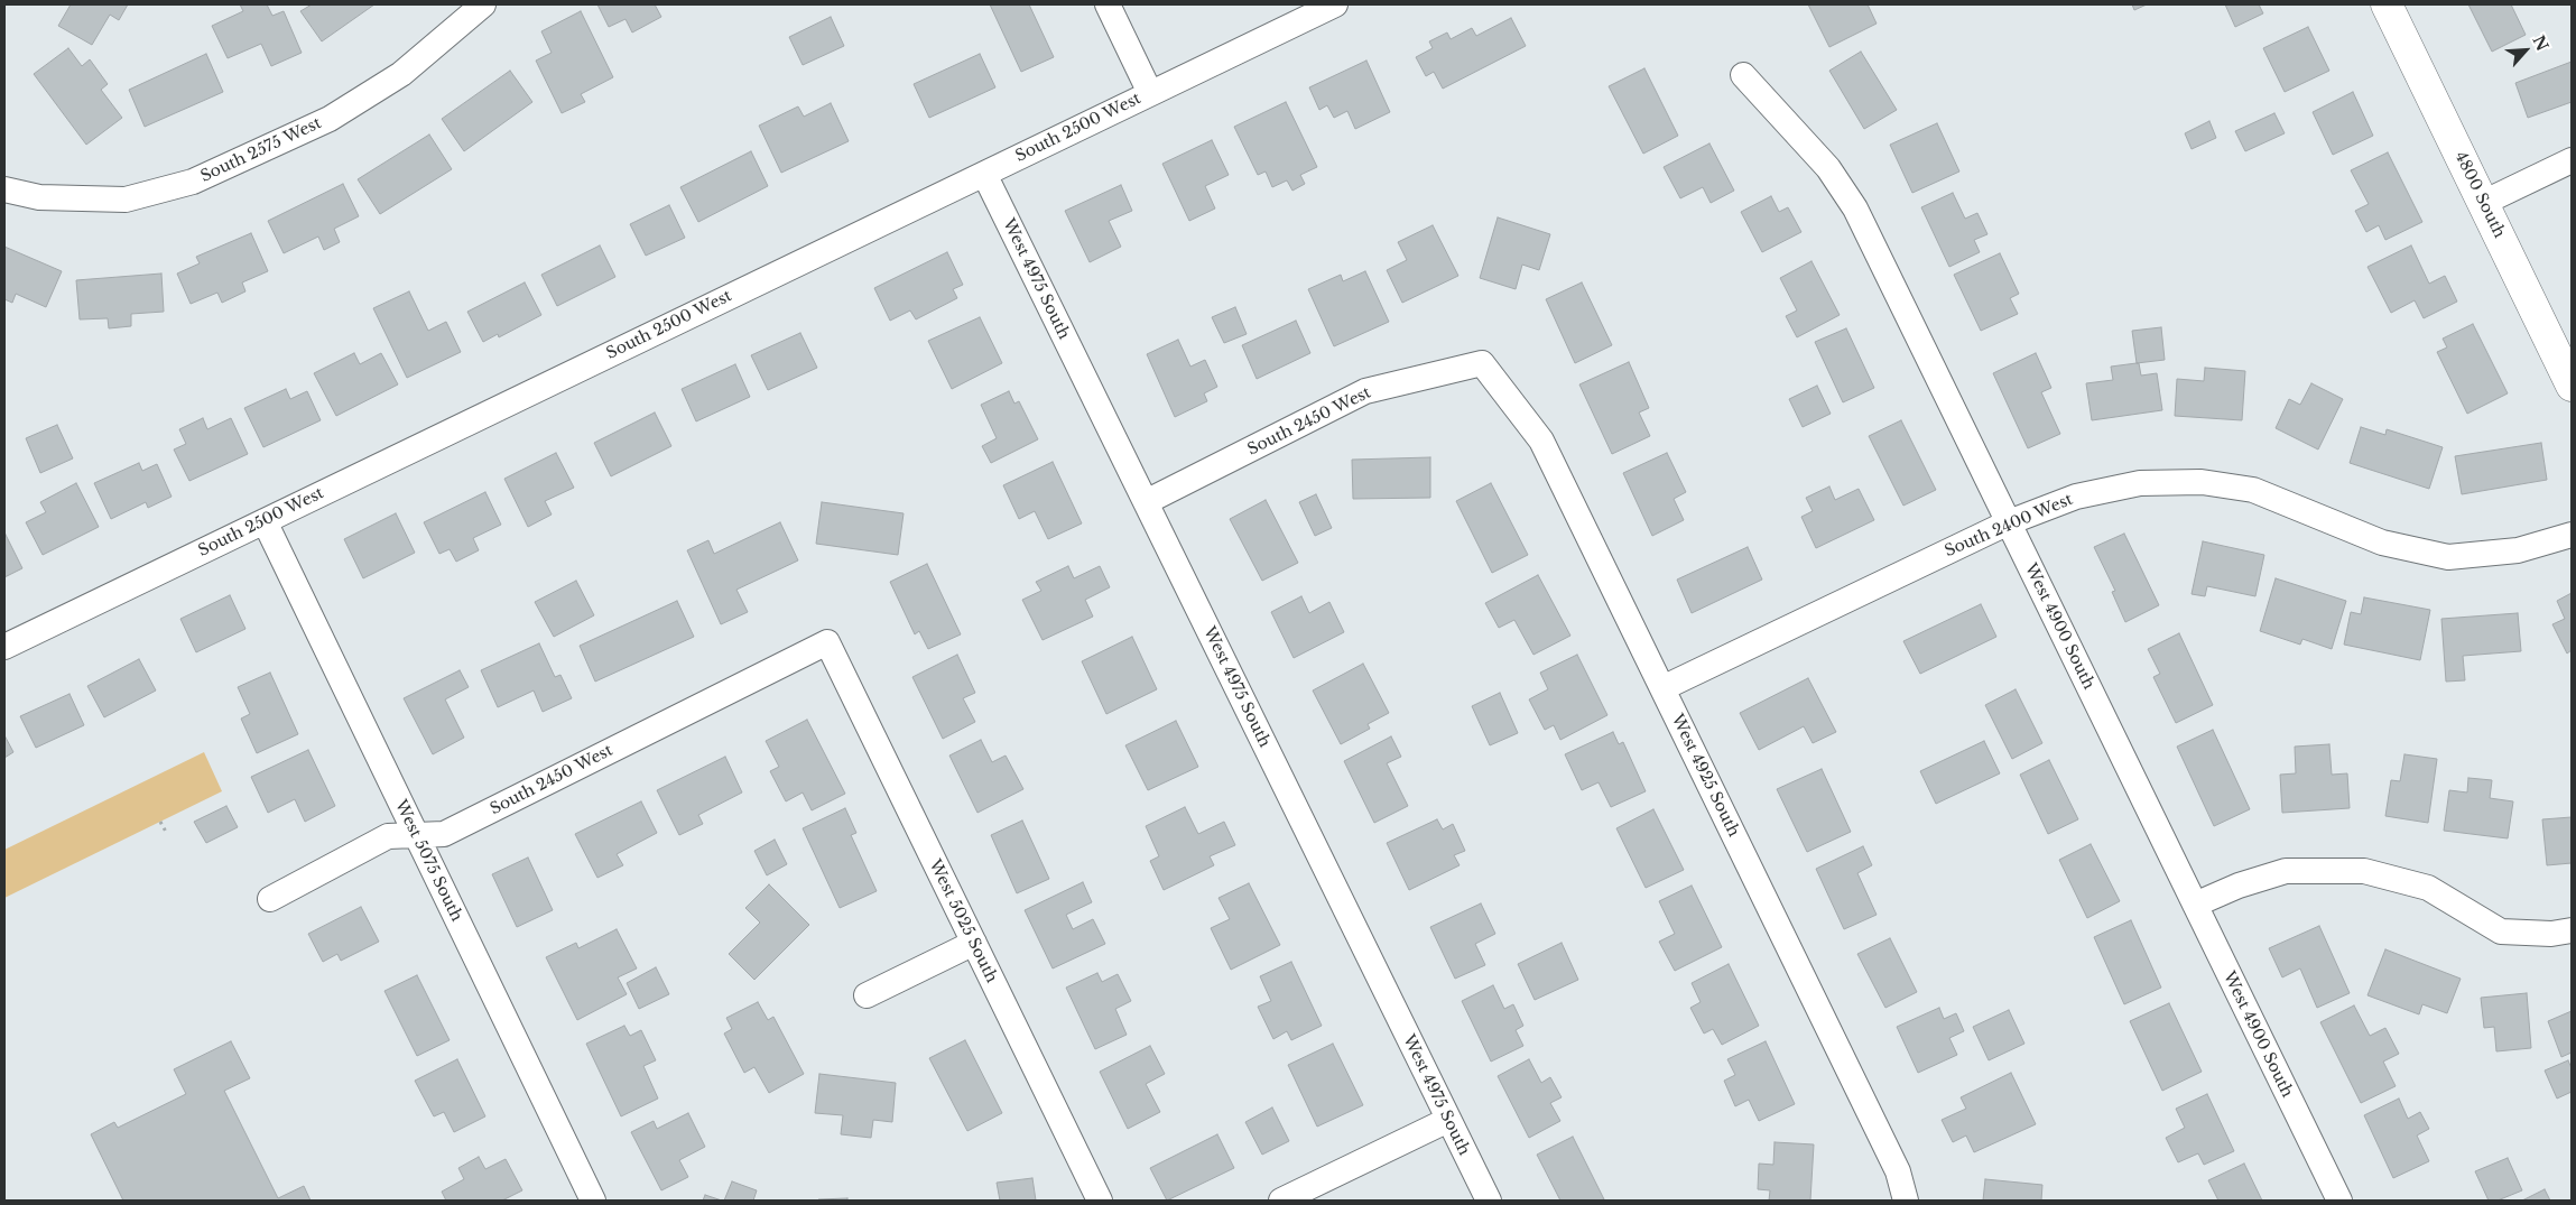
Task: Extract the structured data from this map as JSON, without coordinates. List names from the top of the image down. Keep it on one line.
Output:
{"streets":{"main road":["4800 South"],"street":["South 2500 West","South 2575 West","West 4975 South","South 2450 West","South 2400 West","West 4900 South","West 4925 South","West 5075 South","West 5025 South"]},"crossings":[["South 2500 West","West 4975 South"],["South 2500 West","West 5075 South"],["West 4975 South","South 2450 West"],["South 2450 West","West 4925 South"],["South 2450 West","West 5075 South"],["South 2450 West","West 5025 South"],["South 2400 West","West 4900 South"],["South 2400 West","West 4925 South"]],"north":"top right"}
